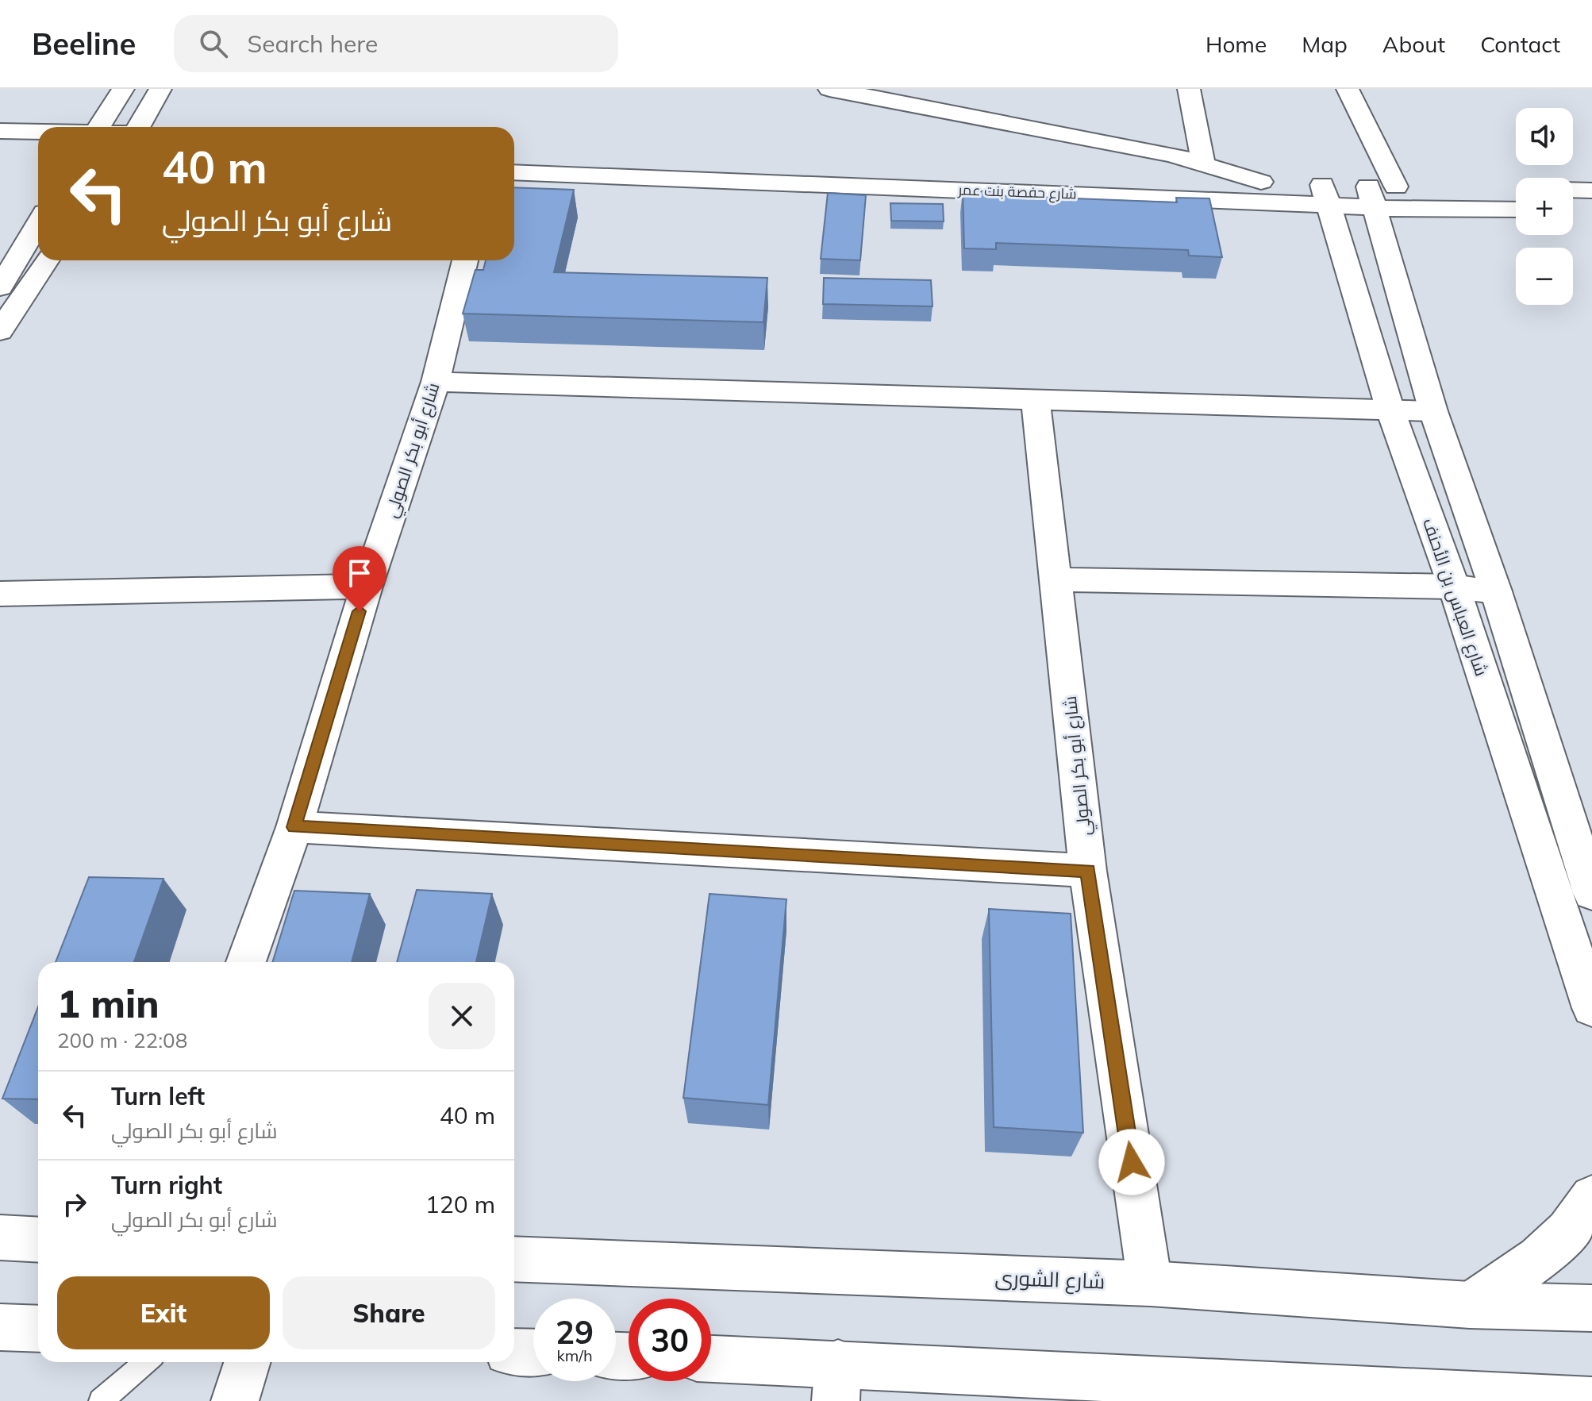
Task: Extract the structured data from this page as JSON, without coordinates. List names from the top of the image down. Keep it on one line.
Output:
{"streets":{"street":["شارع حفصة بنت عمر","شارع أبو بكر الصولي","شارع العباس بن الأحنف","شارع الشورى"]},"crossings":[["شارع حفصة بنت عمر","شارع العباس بن الأحنف"],["شارع أبو بكر الصولي","شارع الشورى"]],"page":{"header":"Beeline","search":"Search here","nav":["Home","Map","About","Contact"],"map_buttons":["+","−"],"turn":["40 m","شارع أبو بكر الصولي"],"heading":["1 min","200 m · 22:08"],"list":[{"name":"Turn left","note":"شارع أبو بكر الصولي","value":"40 m"},{"name":"Turn right","note":"شارع أبو بكر الصولي","value":"120 m"}],"buttons":["Exit","Share"],"speed":"29 km/h","limit":"30"}}
